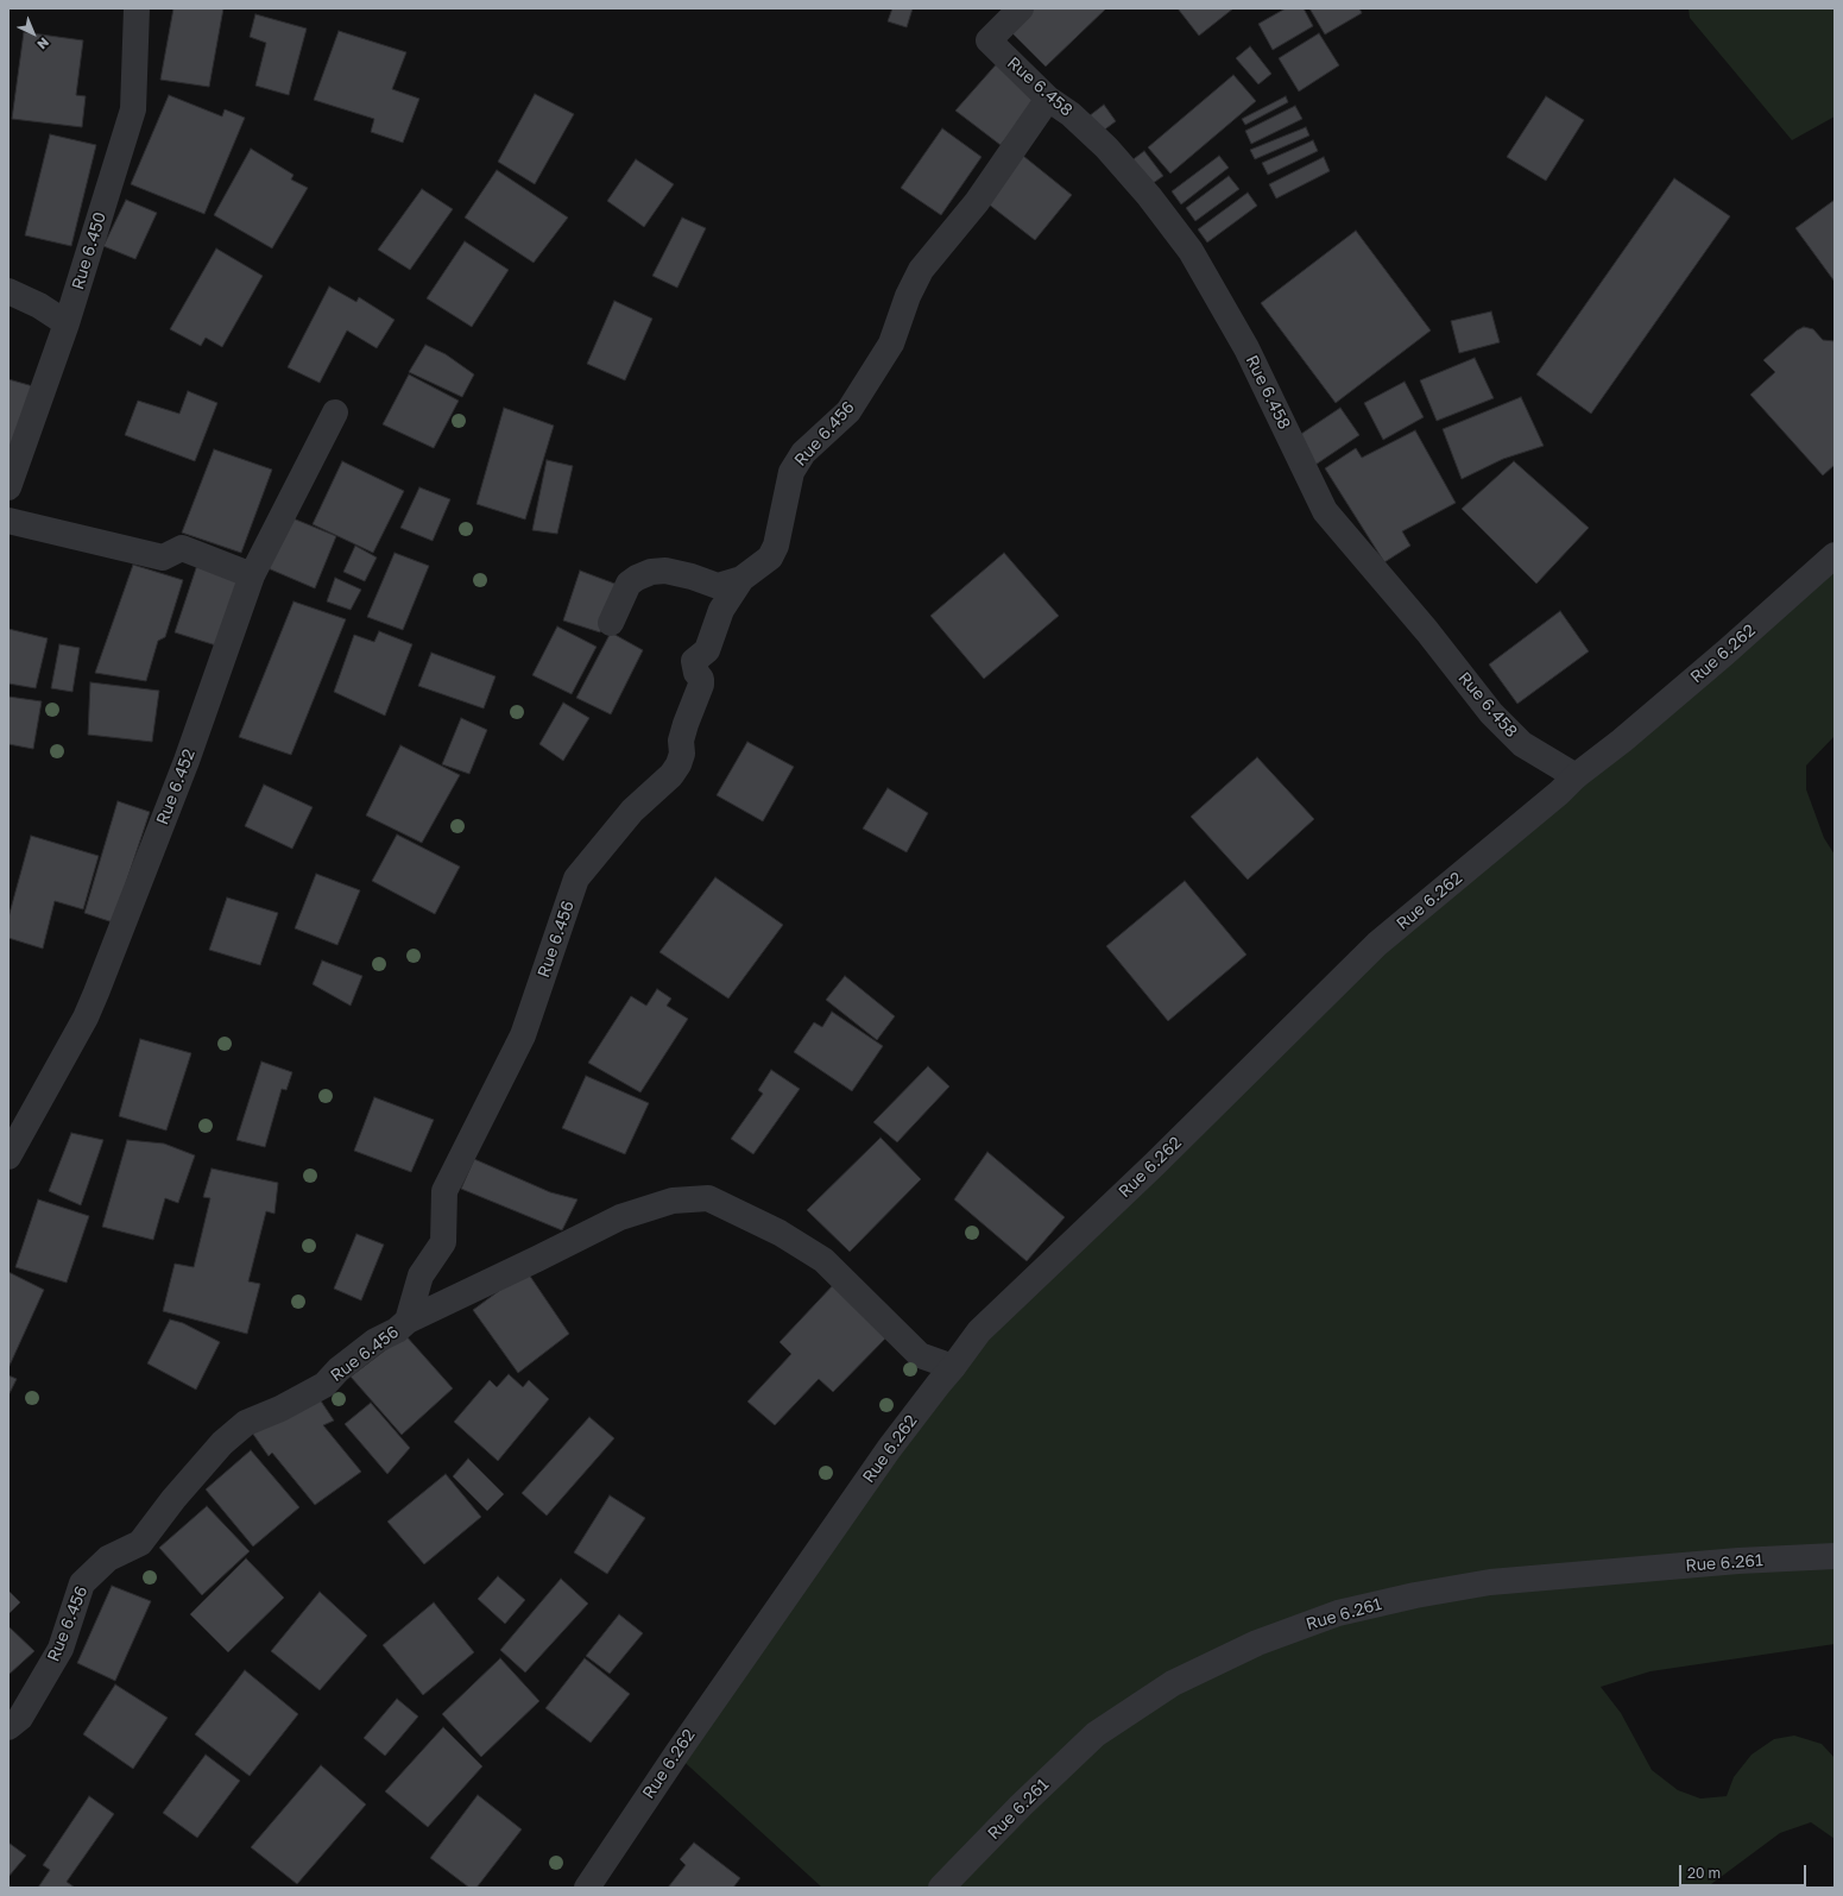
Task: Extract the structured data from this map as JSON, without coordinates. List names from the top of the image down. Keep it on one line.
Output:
{"streets":{"street":["Rue 6.458","Rue 6.450","Rue 6.456","Rue 6.262","Rue 6.452","Rue 6.261"]},"crossings":[["Rue 6.458","Rue 6.456"],["Rue 6.458","Rue 6.262"]],"scale_bar":"20 m","north":"bottom right"}
